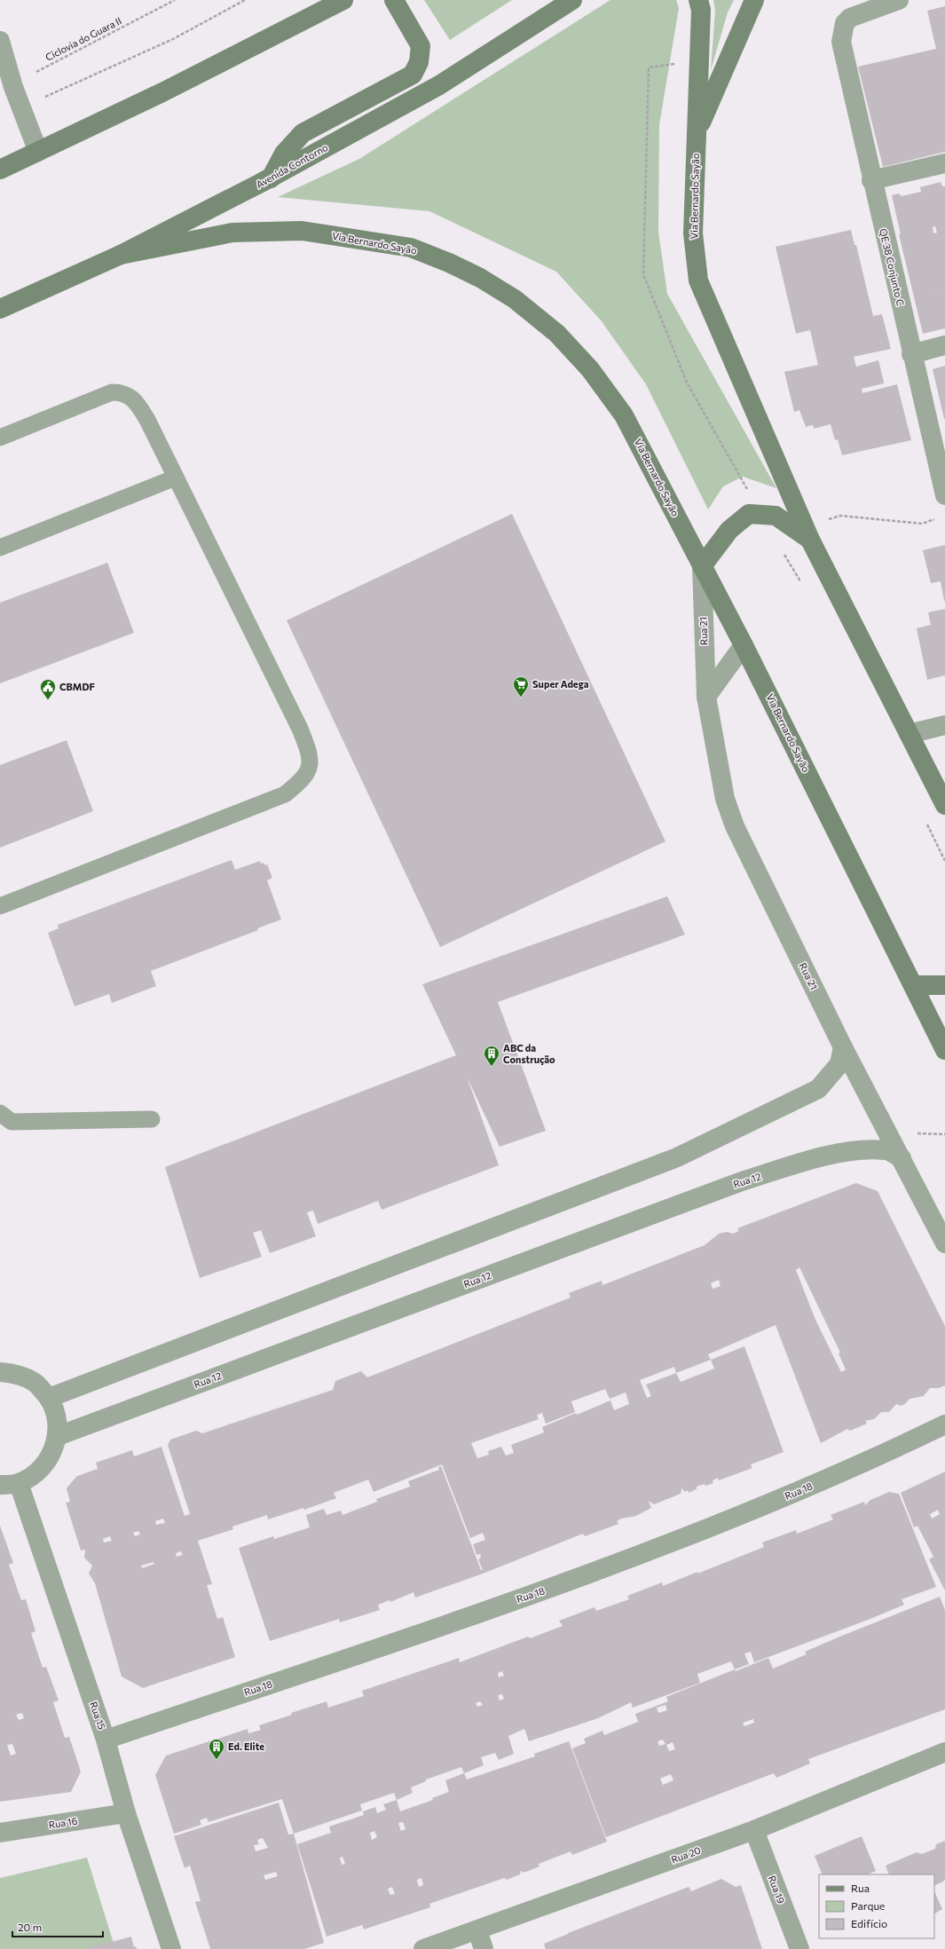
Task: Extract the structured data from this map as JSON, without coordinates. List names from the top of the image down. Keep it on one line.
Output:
{"streets":{"main road":["Avenida Contorno","Via Bernardo Sayão"],"street":["QE 38 Conjunto C","Rua 21","Rua 12","Rua 18","Rua 15","Rua 16","Rua 20","Rua 19"],"path":["Ciclovia do Guara II"]},"crossings":[["Avenida Contorno","Via Bernardo Sayão"],["Via Bernardo Sayão","Rua 21"],["Rua 21","Rua 12"],["Rua 18","Rua 15"],["Rua 15","Rua 16"],["Rua 20","Rua 19"]],"places":{"supermarket":["Super Adega"],"public building":["CBMDF"],"building":["ABC da Construção","Ed. Elite"]},"legend":["Rua","Parque","Edifício"],"scale_bar":"20 m"}
